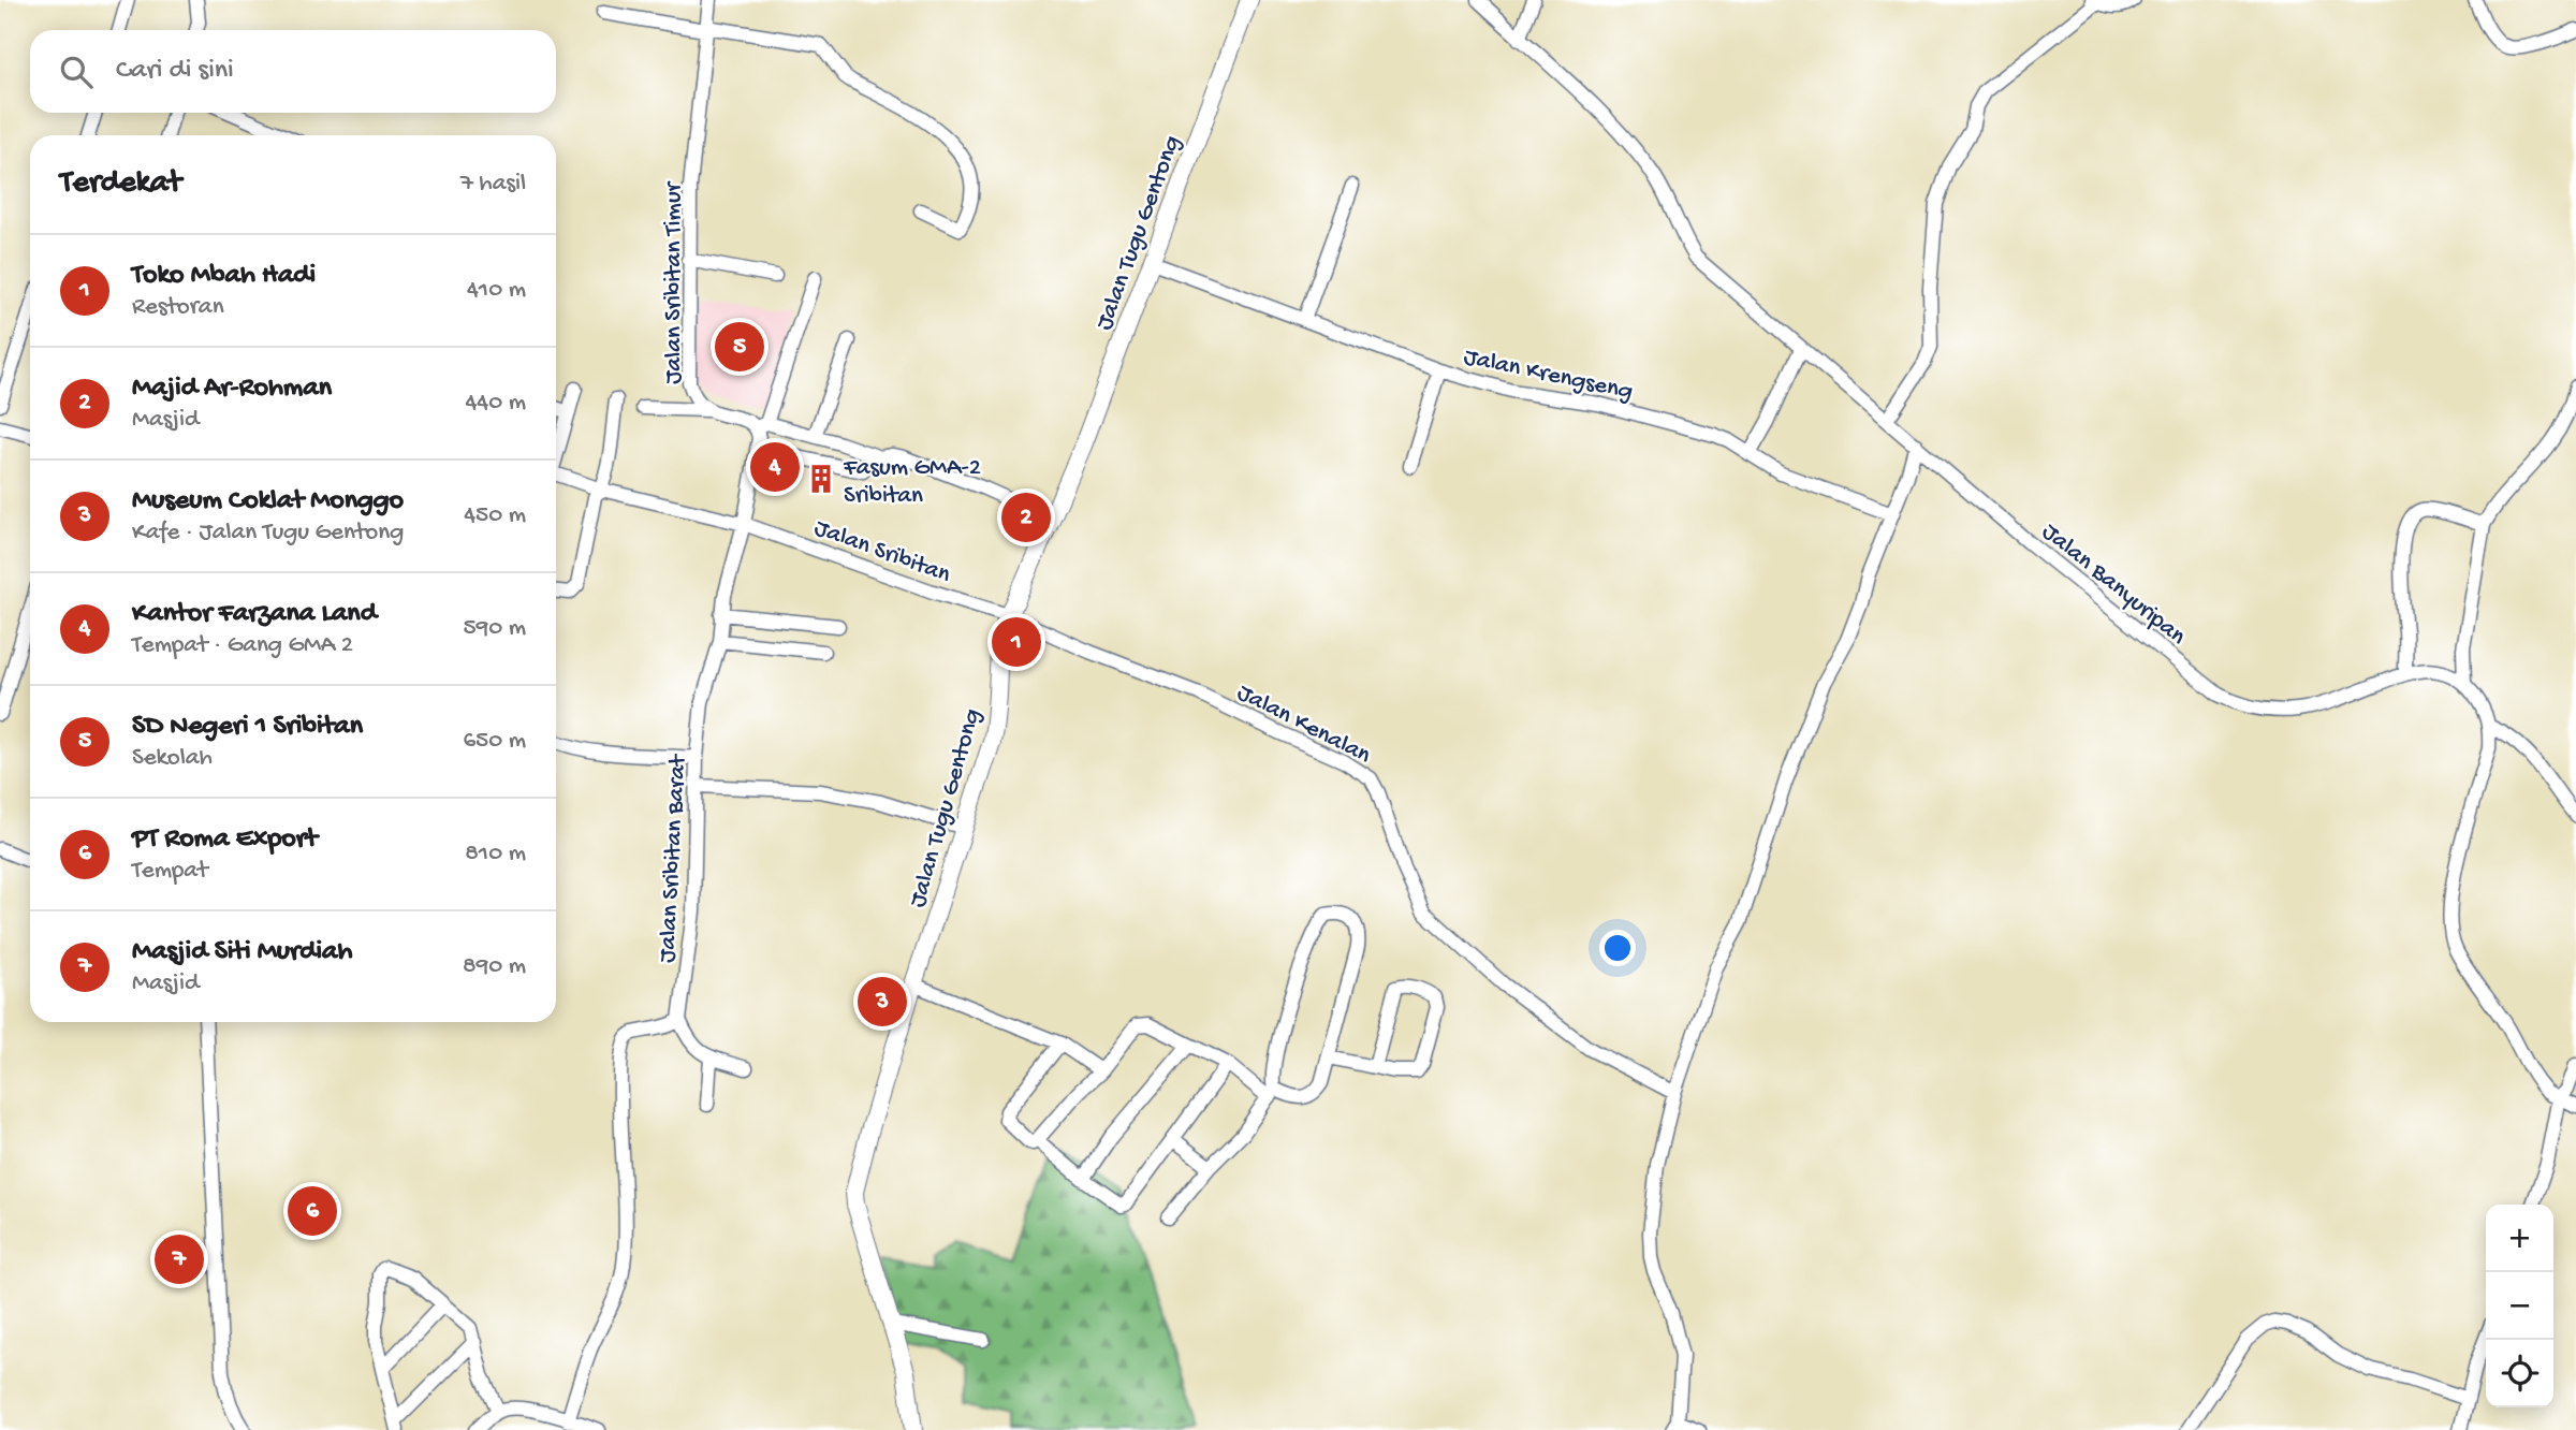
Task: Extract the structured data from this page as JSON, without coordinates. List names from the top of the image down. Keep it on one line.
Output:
{"streets":{"main road":["Jalan Tugu Gentong"],"street":["Jalan Sribitan Timur","Jalan Krengseng","Jalan Sribitan","Jalan Banyuripan","Jalan Kenalan","Jalan Sribitan Barat"]},"crossings":[["Jalan Tugu Gentong","Jalan Sribitan Timur"],["Jalan Tugu Gentong","Jalan Krengseng"],["Jalan Tugu Gentong","Jalan Sribitan"],["Jalan Tugu Gentong","Jalan Kenalan"],["Jalan Sribitan","Jalan Kenalan"],["Jalan Sribitan","Jalan Sribitan Barat"]],"places":{"building":["Fasum GMA-2 Sribitan"]},"page":{"search":"Cari di sini","heading":["Terdekat","7 hasil"],"list":[{"mark":"1","name":"Toko Mbah Hadi","note":"Restoran","value":"410 m"},{"mark":"2","name":"Majid Ar-Rohman","note":"Masjid","value":"440 m"},{"mark":"3","name":"Museum Coklat Monggo","note":"Kafe · Jalan Tugu Gentong","value":"450 m"},{"mark":"4","name":"Kantor Farzana Land","note":"Tempat · Gang GMA 2","value":"590 m"},{"mark":"5","name":"SD Negeri 1 Sribitan","note":"Sekolah","value":"650 m"},{"mark":"6","name":"PT Roma Export","note":"Tempat","value":"810 m"},{"mark":"7","name":"Masjid Siti Murdiah","note":"Masjid","value":"890 m"}],"pins":["5","4","2","1","3","6","7"],"map_buttons":["+","−"]}}
